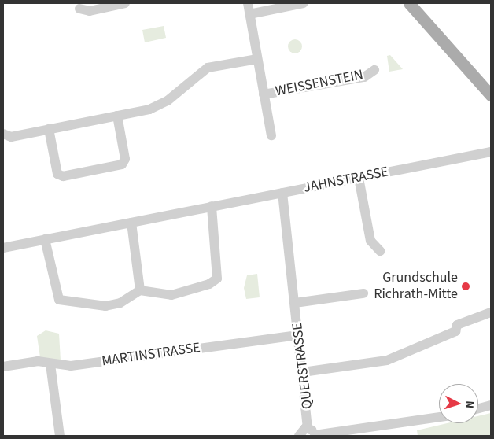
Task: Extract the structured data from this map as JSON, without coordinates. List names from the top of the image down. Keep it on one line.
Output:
{"streets":{"street":["WEISSENSTEIN","JAHNSTRASSE","MARTINSTRASSE","QUERSTRASSE"]},"crossings":[["JAHNSTRASSE","QUERSTRASSE"],["MARTINSTRASSE","QUERSTRASSE"]],"places":["Grundschule Richrath-Mitte"],"north":"right"}
